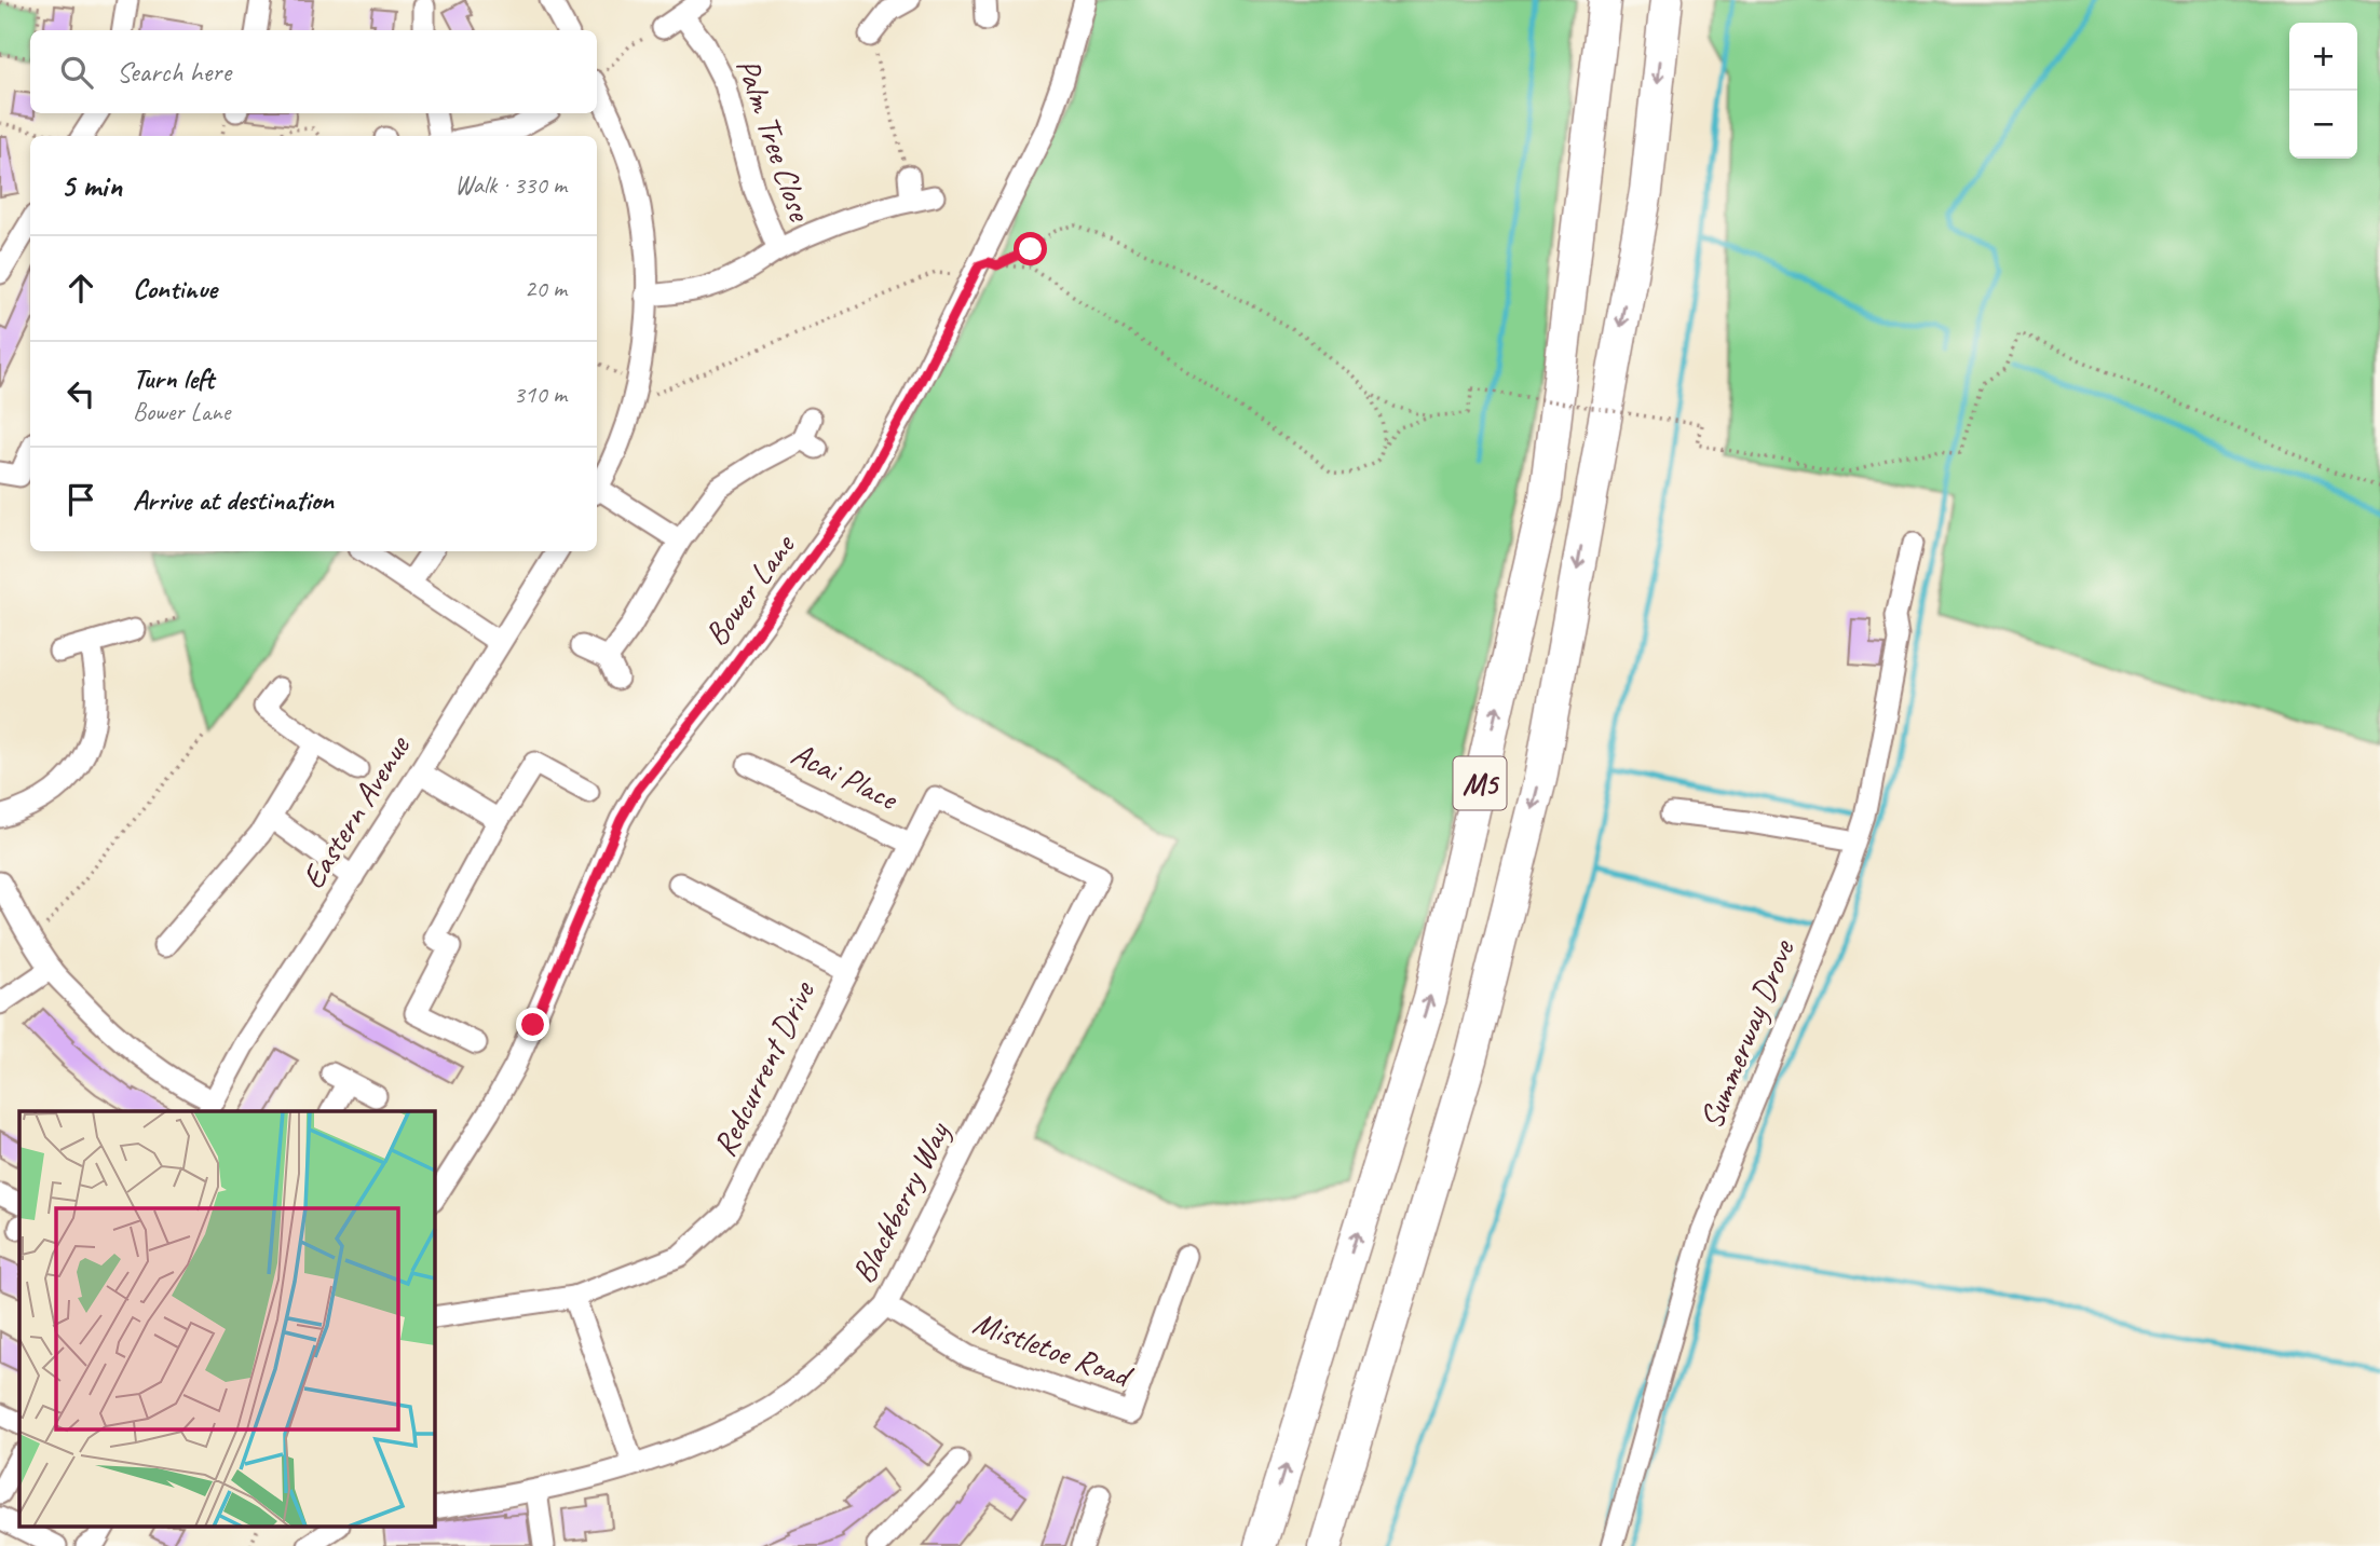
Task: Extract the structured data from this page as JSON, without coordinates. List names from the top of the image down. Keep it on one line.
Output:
{"streets":{"highway":["M5"],"street":["Palm Tree Close","Bower Lane","Acai Place","Eastern Avenue","Summerway Drove","Redcurrent Drive","Blackberry Way","Mistletoe Road"]},"crossings":[["Acai Place","Redcurrent Drive"],["Redcurrent Drive","Blackberry Way"],["Blackberry Way","Mistletoe Road"]],"page":{"map_buttons":["+","−"],"search":"Search here","heading":["5 min","Walk · 330 m"],"list":[["Continue","20 m"],["Turn left","Bower Lane","310 m"],"Arrive at destination"]}}
